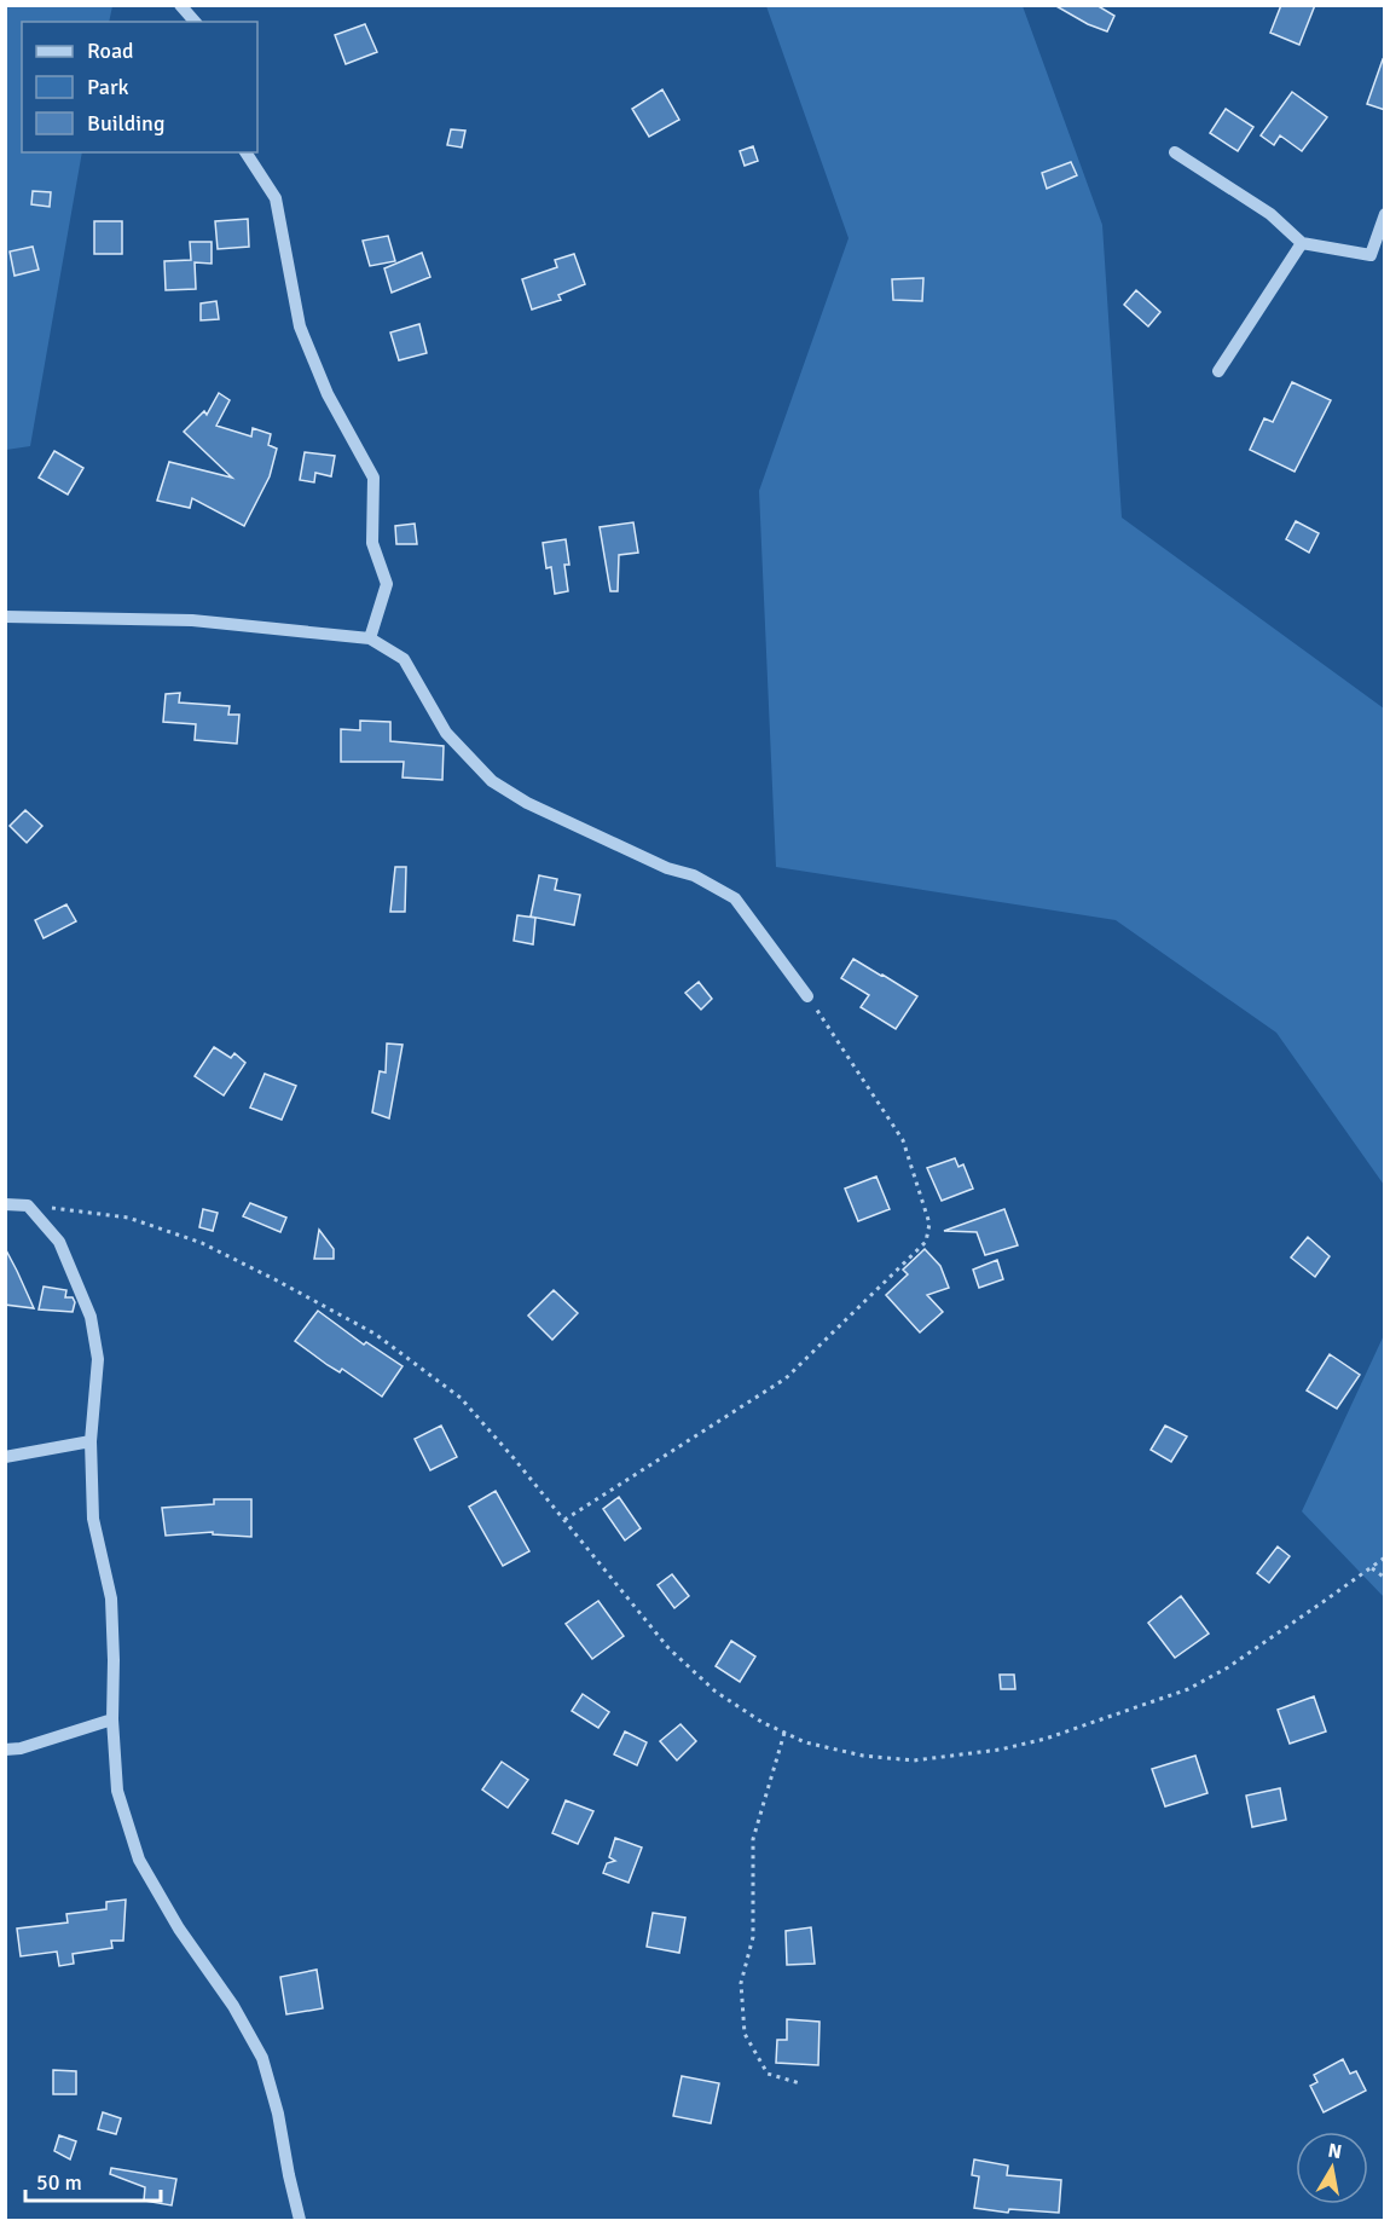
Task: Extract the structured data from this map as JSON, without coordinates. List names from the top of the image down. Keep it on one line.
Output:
{"legend":["Road","Park","Building"],"scale_bar":"50 m","north":"top"}
